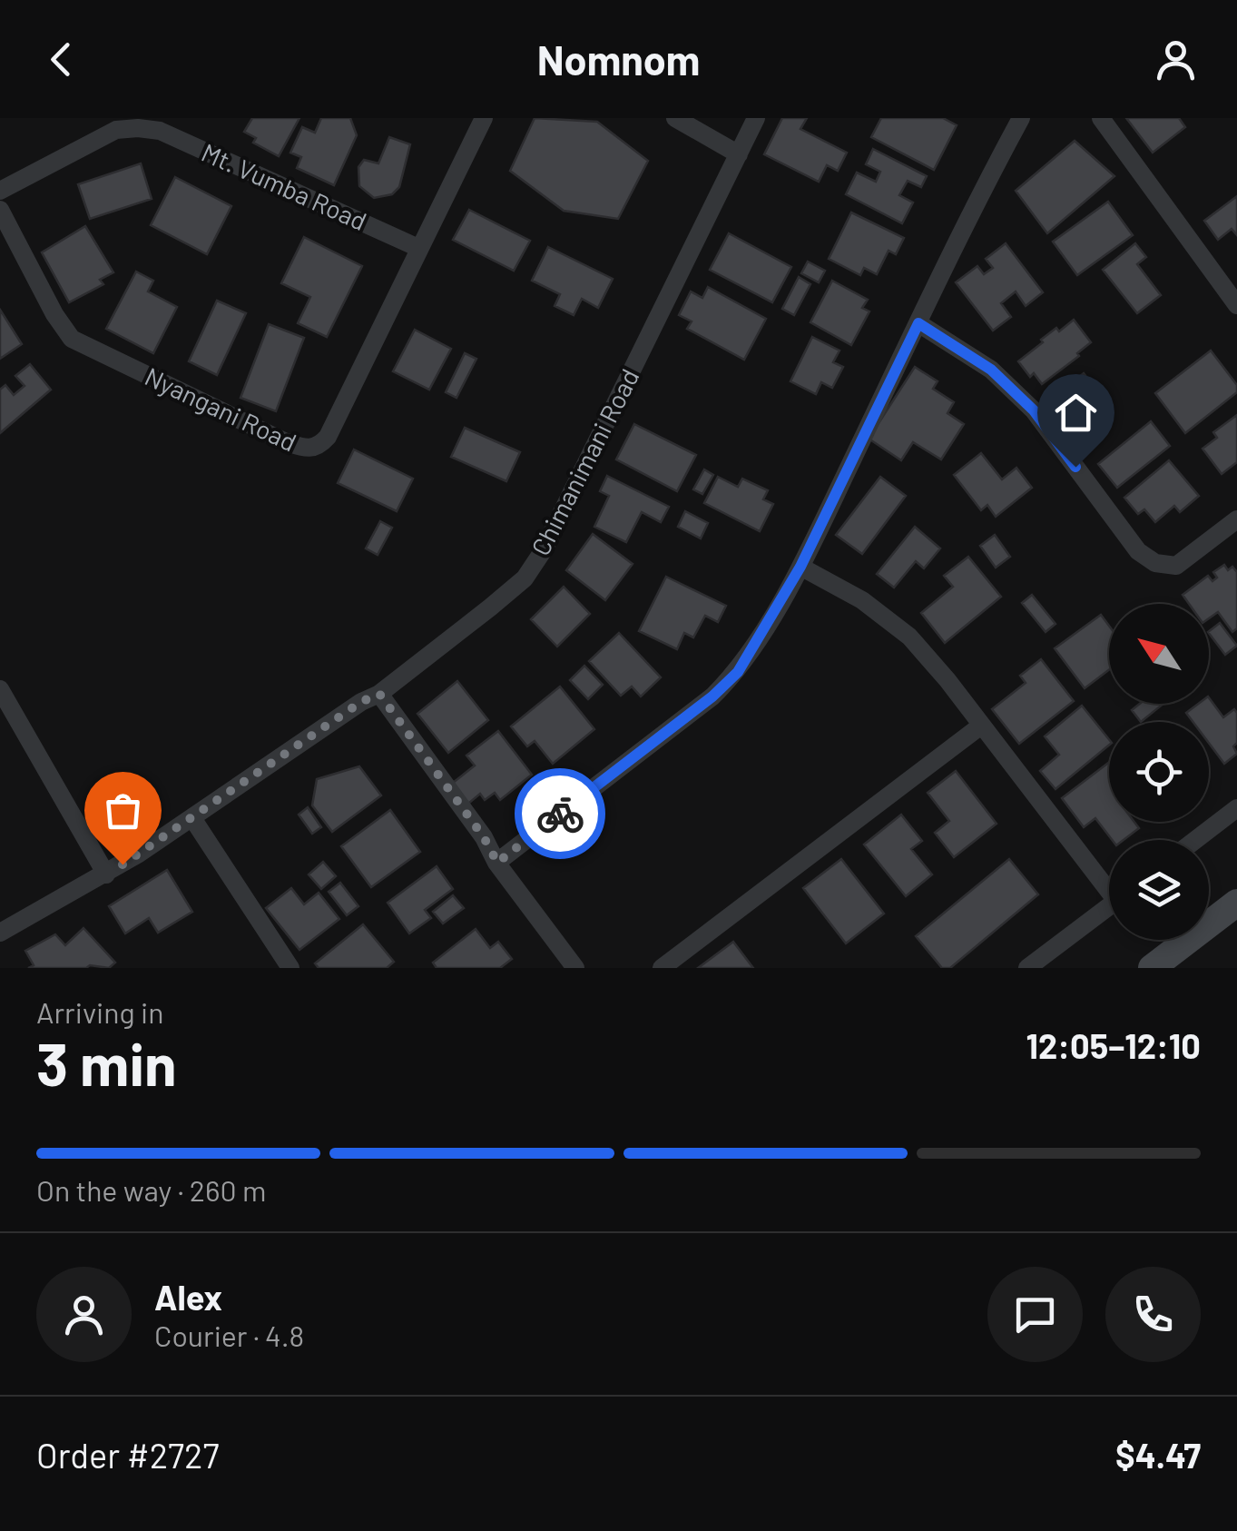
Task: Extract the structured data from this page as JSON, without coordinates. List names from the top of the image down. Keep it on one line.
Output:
{"streets":{"street":["Mt. Vumba Road","Nyangani Road","Chimanimani Road"]},"crossings":[["Mt. Vumba Road","Nyangani Road"]],"north":"top left","page":{"header":"Nomnom","heading":["3 min","Arriving in","12:05–12:10"],"panel":["Alex","Courier · 4.8","Order #2727","$4.47"],"bar":"On the way · 260 m"}}
